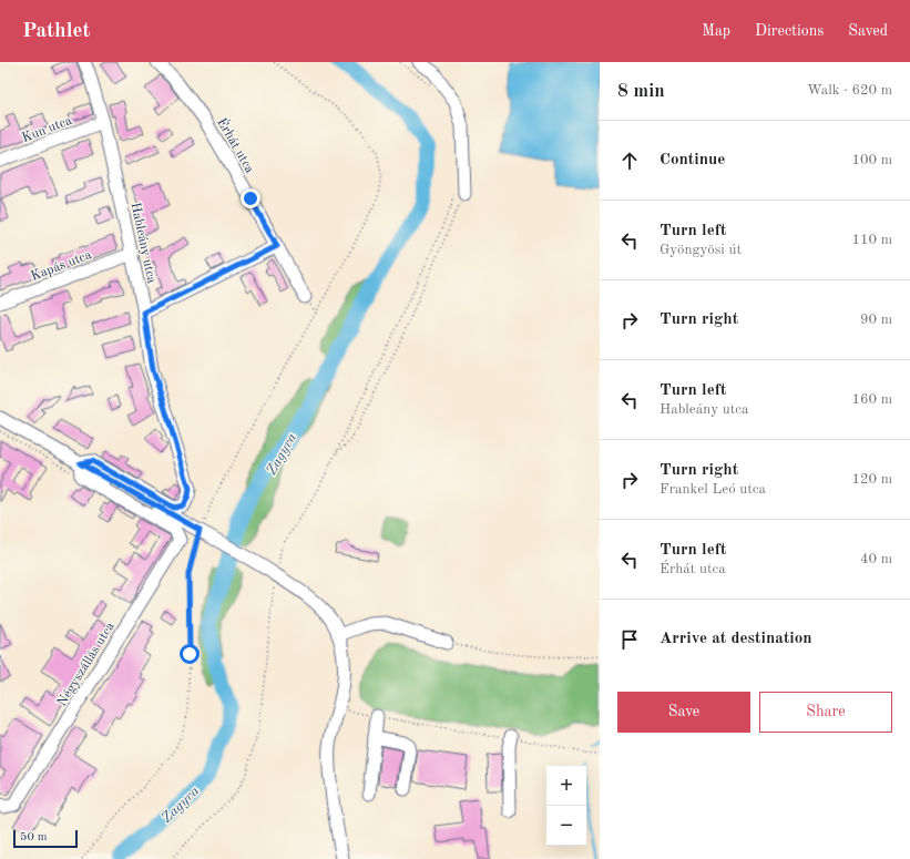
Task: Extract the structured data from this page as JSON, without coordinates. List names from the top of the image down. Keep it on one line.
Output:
{"streets":{"street":["Kun utca","Érhát utca","Hableány utca","Kapás utca","Négyszállás utca"]},"crossings":[["Kun utca","Hableány utca"],["Hableány utca","Kapás utca"]],"water":["Zagyva"],"scale_bar":"50 m","page":{"header":"Pathlet","nav":["Map","Directions","Saved"],"heading":["8 min","Walk · 620 m"],"list":[["Continue","100 m"],["Turn left","Gyöngyösi út","110 m"],["Turn right","90 m"],["Turn left","Hableány utca","160 m"],["Turn right","Frankel Leó utca","120 m"],["Turn left","Érhát utca","40 m"],"Arrive at destination"],"buttons":["Save","Share"],"map_buttons":["+","−"],"scale":"50 m"}}
